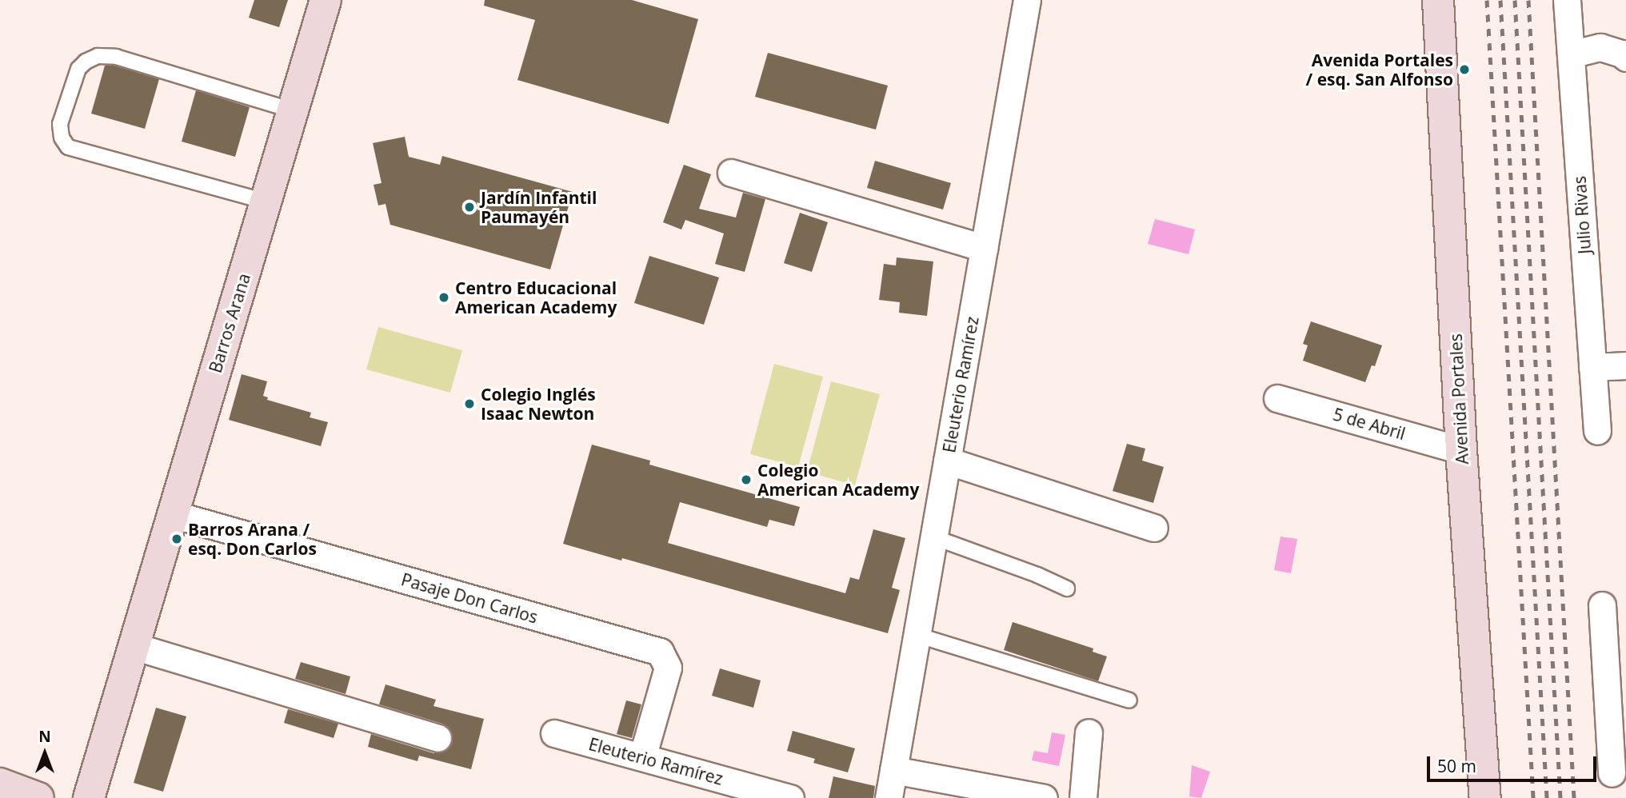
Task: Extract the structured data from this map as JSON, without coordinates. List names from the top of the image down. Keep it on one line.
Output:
{"streets":{"main road":["Barros Arana","Avenida Portales"],"street":["Julio Rivas","Eleuterio Ramírez","5 de Abril","Pasaje Don Carlos"]},"crossings":[["Barros Arana","Pasaje Don Carlos"],["Eleuterio Ramírez","Pasaje Don Carlos"],["Avenida Portales","5 de Abril"]],"places":["Avenida Portales / esq. San Alfonso","Jardín Infantil Paumayén","Centro Educacional American Academy","Colegio Inglés Isaac Newton","Colegio American Academy","Barros Arana / esq. Don Carlos"],"scale_bar":"50 m","north":"top"}
